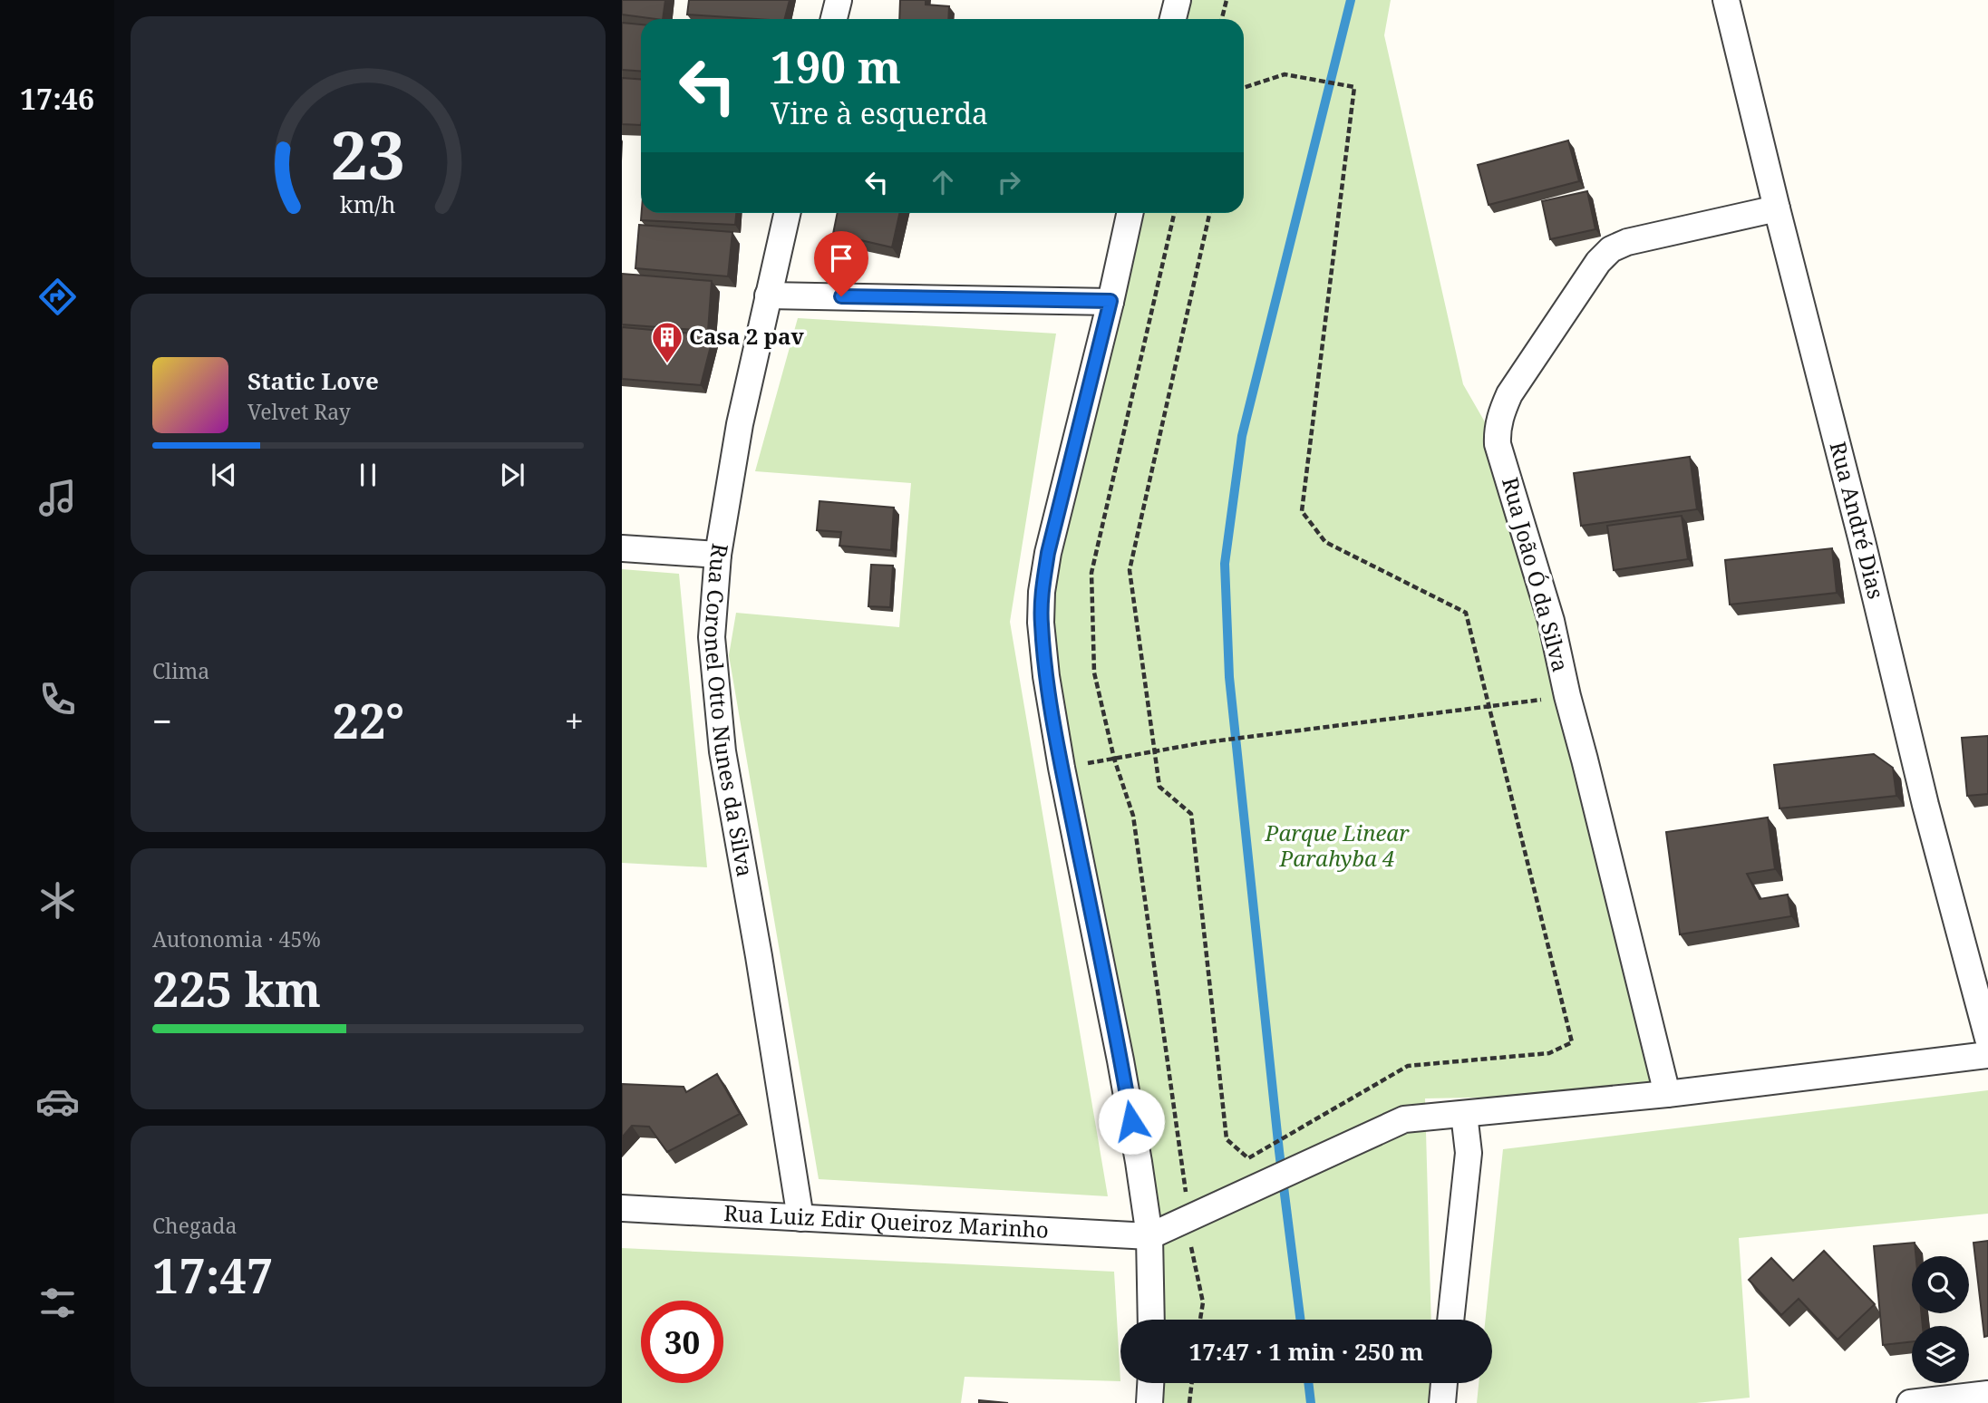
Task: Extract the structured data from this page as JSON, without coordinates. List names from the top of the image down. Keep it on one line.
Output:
{"streets":{"street":["Rua André Dias","Rua João Ó da Silva","Rua Coronel Otto Nunes da Silva","Rua Luiz Edir Queiroz Marinho"]},"crossings":[["Rua André Dias","Rua João Ó da Silva"],["Rua Coronel Otto Nunes da Silva","Rua Luiz Edir Queiroz Marinho"]],"parks":["Parque Linear Parahyba 4"],"places":{"building":["Casa 2 pav"]},"page":{"tabs":"17:46","turn":["190 m","Vire à esquerda"],"song":["Static Love","Velvet Ray"],"tile":["Clima",["Autonomia · 45%","225 km"],["Chegada","17:47"]],"heat":["−","22°","+"],"limit":"30","trip":"17:47 · 1 min · 250 m","gauge":["23","km/h"]}}
